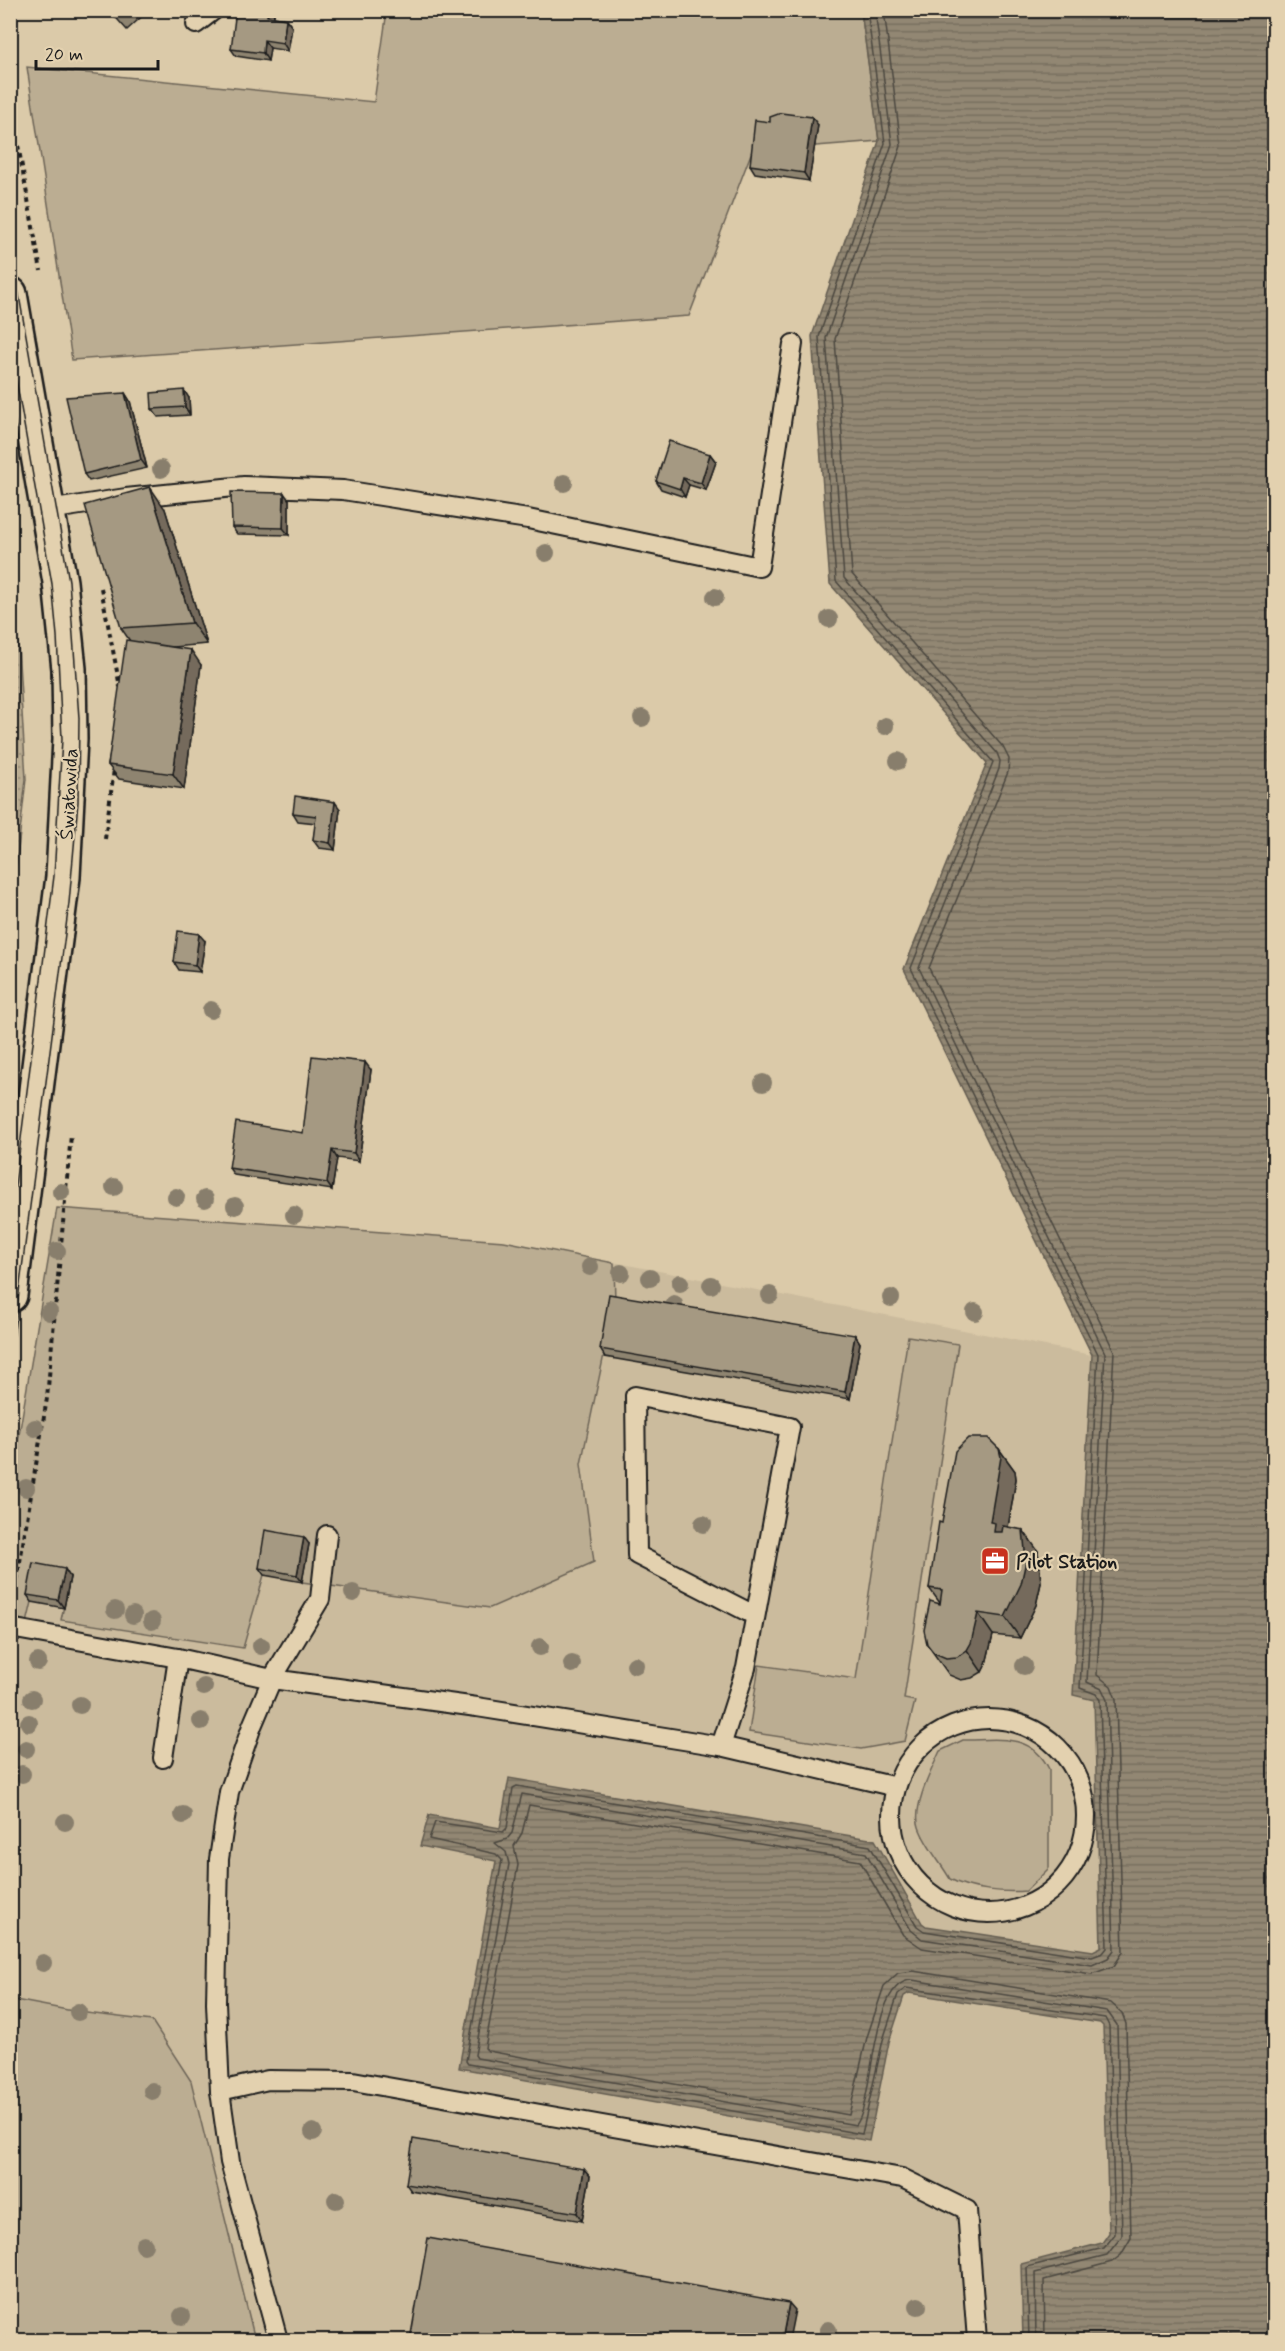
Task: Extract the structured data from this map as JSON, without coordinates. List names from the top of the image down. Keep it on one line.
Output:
{"streets":{"street":["Światowida"]},"places":{"office":["Pilot Station"]},"scale_bar":"20 m"}
